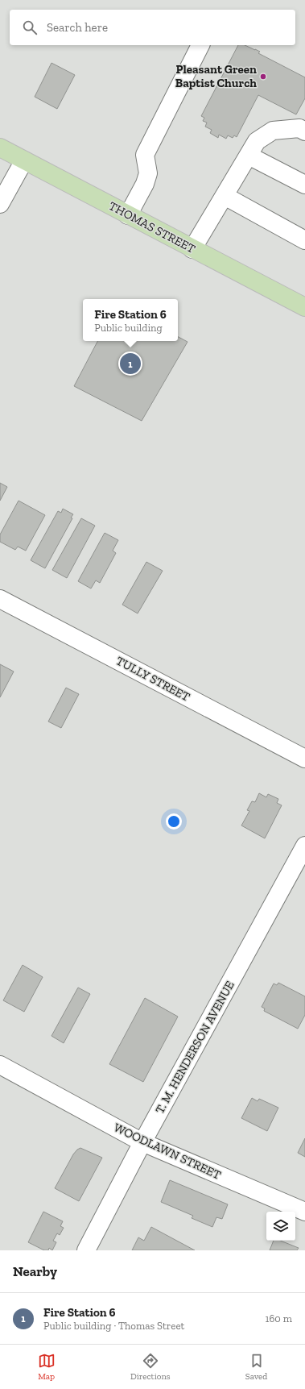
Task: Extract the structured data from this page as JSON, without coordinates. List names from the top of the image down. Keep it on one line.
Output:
{"streets":{"main road":["THOMAS STREET"],"street":["TULLY STREET","T. M. HENDERSON AVENUE","WOODLAWN STREET"]},"crossings":[["T. M. HENDERSON AVENUE","WOODLAWN STREET"]],"places":["Pleasant Green Baptist Church"],"page":{"search":"Search here","popup":["Fire Station 6","Public building"],"pins":"1","heading":"Nearby","list":[{"mark":"1","name":"Fire Station 6","note":"Public building · Thomas Street","value":"160 m"}],"nav":["Map","Directions","Saved"]}}
